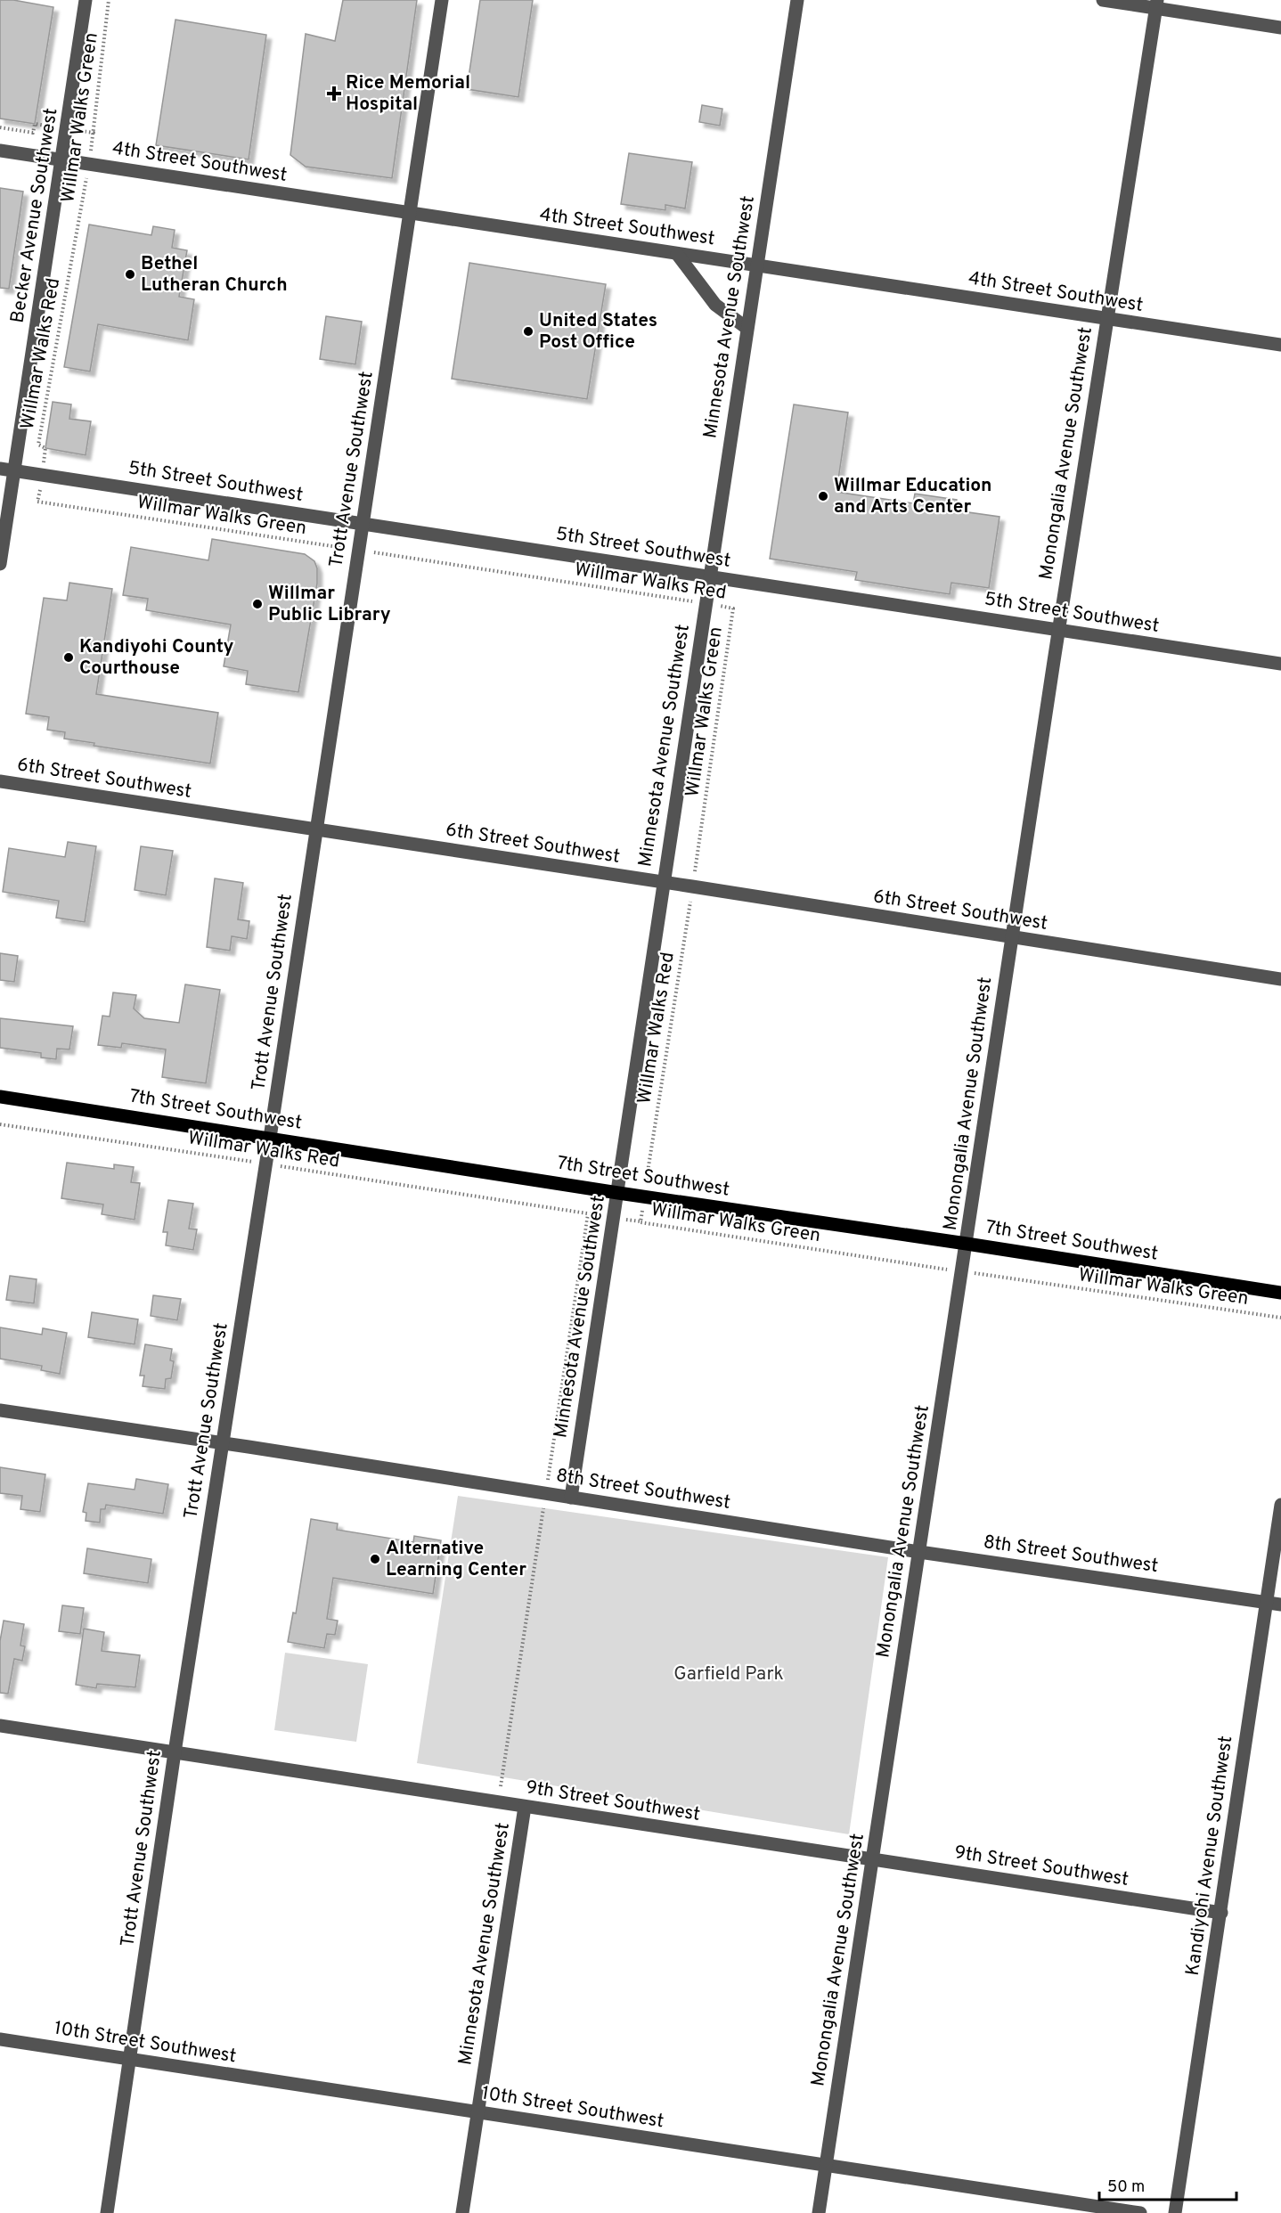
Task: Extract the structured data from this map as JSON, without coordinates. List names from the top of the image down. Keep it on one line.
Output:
{"streets":{"main road":["7th Street Southwest"],"street":["4th Street Southwest","Becker Avenue Southwest","Minnesota Avenue Southwest","Monongalia Avenue Southwest","Trott Avenue Southwest","5th Street Southwest","6th Street Southwest","8th Street Southwest","9th Street Southwest","Kandiyohi Avenue Southwest","10th Street Southwest"],"path":["Willmar Walks Green","Willmar Walks Red"]},"crossings":[["Willmar Walks Green","Willmar Walks Red"],["Willmar Walks Green","Monongalia Avenue Southwest"],["4th Street Southwest","Becker Avenue Southwest"],["4th Street Southwest","Minnesota Avenue Southwest"],["4th Street Southwest","Monongalia Avenue Southwest"],["4th Street Southwest","Trott Avenue Southwest"],["Becker Avenue Southwest","5th Street Southwest"],["Minnesota Avenue Southwest","Willmar Walks Red"],["Minnesota Avenue Southwest","5th Street Southwest"],["Minnesota Avenue Southwest","6th Street Southwest"],["Minnesota Avenue Southwest","7th Street Southwest"],["Minnesota Avenue Southwest","8th Street Southwest"],["Minnesota Avenue Southwest","9th Street Southwest"],["Minnesota Avenue Southwest","10th Street Southwest"],["Willmar Walks Red","Trott Avenue Southwest"],["Monongalia Avenue Southwest","5th Street Southwest"],["Monongalia Avenue Southwest","6th Street Southwest"],["Monongalia Avenue Southwest","7th Street Southwest"],["Monongalia Avenue Southwest","8th Street Southwest"],["Monongalia Avenue Southwest","9th Street Southwest"],["Monongalia Avenue Southwest","10th Street Southwest"],["Trott Avenue Southwest","5th Street Southwest"],["Trott Avenue Southwest","6th Street Southwest"],["Trott Avenue Southwest","7th Street Southwest"],["Trott Avenue Southwest","8th Street Southwest"],["Trott Avenue Southwest","9th Street Southwest"],["Trott Avenue Southwest","10th Street Southwest"],["8th Street Southwest","Kandiyohi Avenue Southwest"],["9th Street Southwest","Kandiyohi Avenue Southwest"]],"parks":["Garfield Park"],"places":{"health":["Rice Memorial Hospital"],"other":["Bethel Lutheran Church","United States Post Office","Willmar Education and Arts Center","Willmar Public Library","Kandiyohi County Courthouse","Alternative Learning Center"]},"scale_bar":"50 m"}
